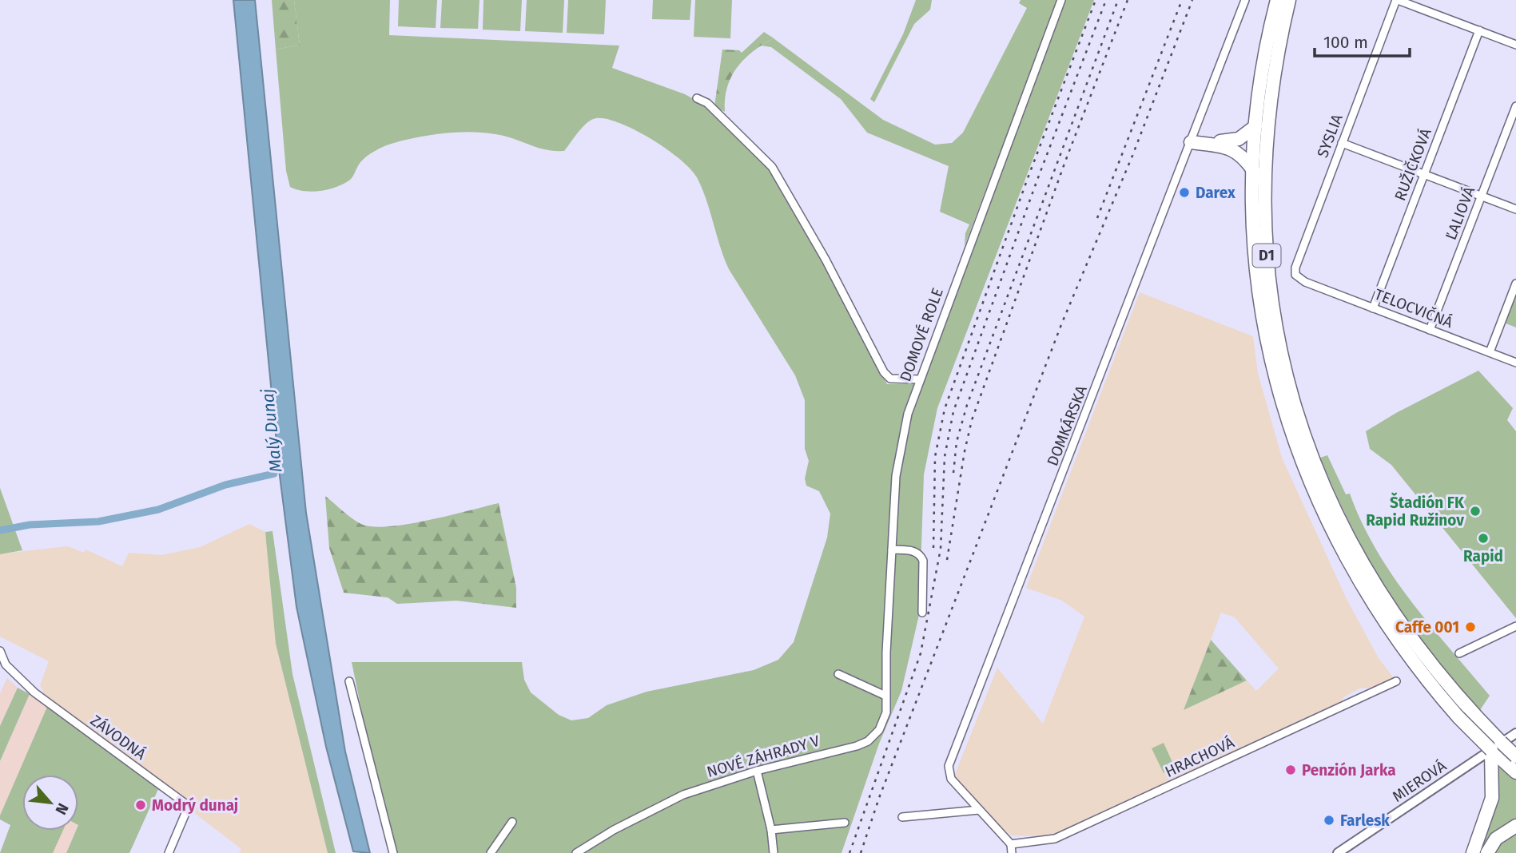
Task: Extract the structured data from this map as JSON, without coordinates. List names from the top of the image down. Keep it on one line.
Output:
{"streets":{"highway":["D1"],"street":["SYSLIA","RUŽIČKOVÁ","ĽALIOVÁ","TELOCVIČNÁ","DOMOVÉ ROLE","DOMKÁRSKA","ZÁVODNÁ","NOVÉ ZÁHRADY V","HRACHOVÁ","MIEROVÁ"]},"crossings":[["SYSLIA","TELOCVIČNÁ"],["RUŽIČKOVÁ","TELOCVIČNÁ"],["ĽALIOVÁ","TELOCVIČNÁ"],["DOMOVÉ ROLE","NOVÉ ZÁHRADY V"],["DOMKÁRSKA","HRACHOVÁ"]],"water":["Malý Dunaj"],"places":["Darex","Štadión FK Rapid Ružinov","Rapid","Caffe 001","Penzión Jarka","Modrý dunaj","Farlesk"],"scale_bar":"100 m","north":"bottom right"}
